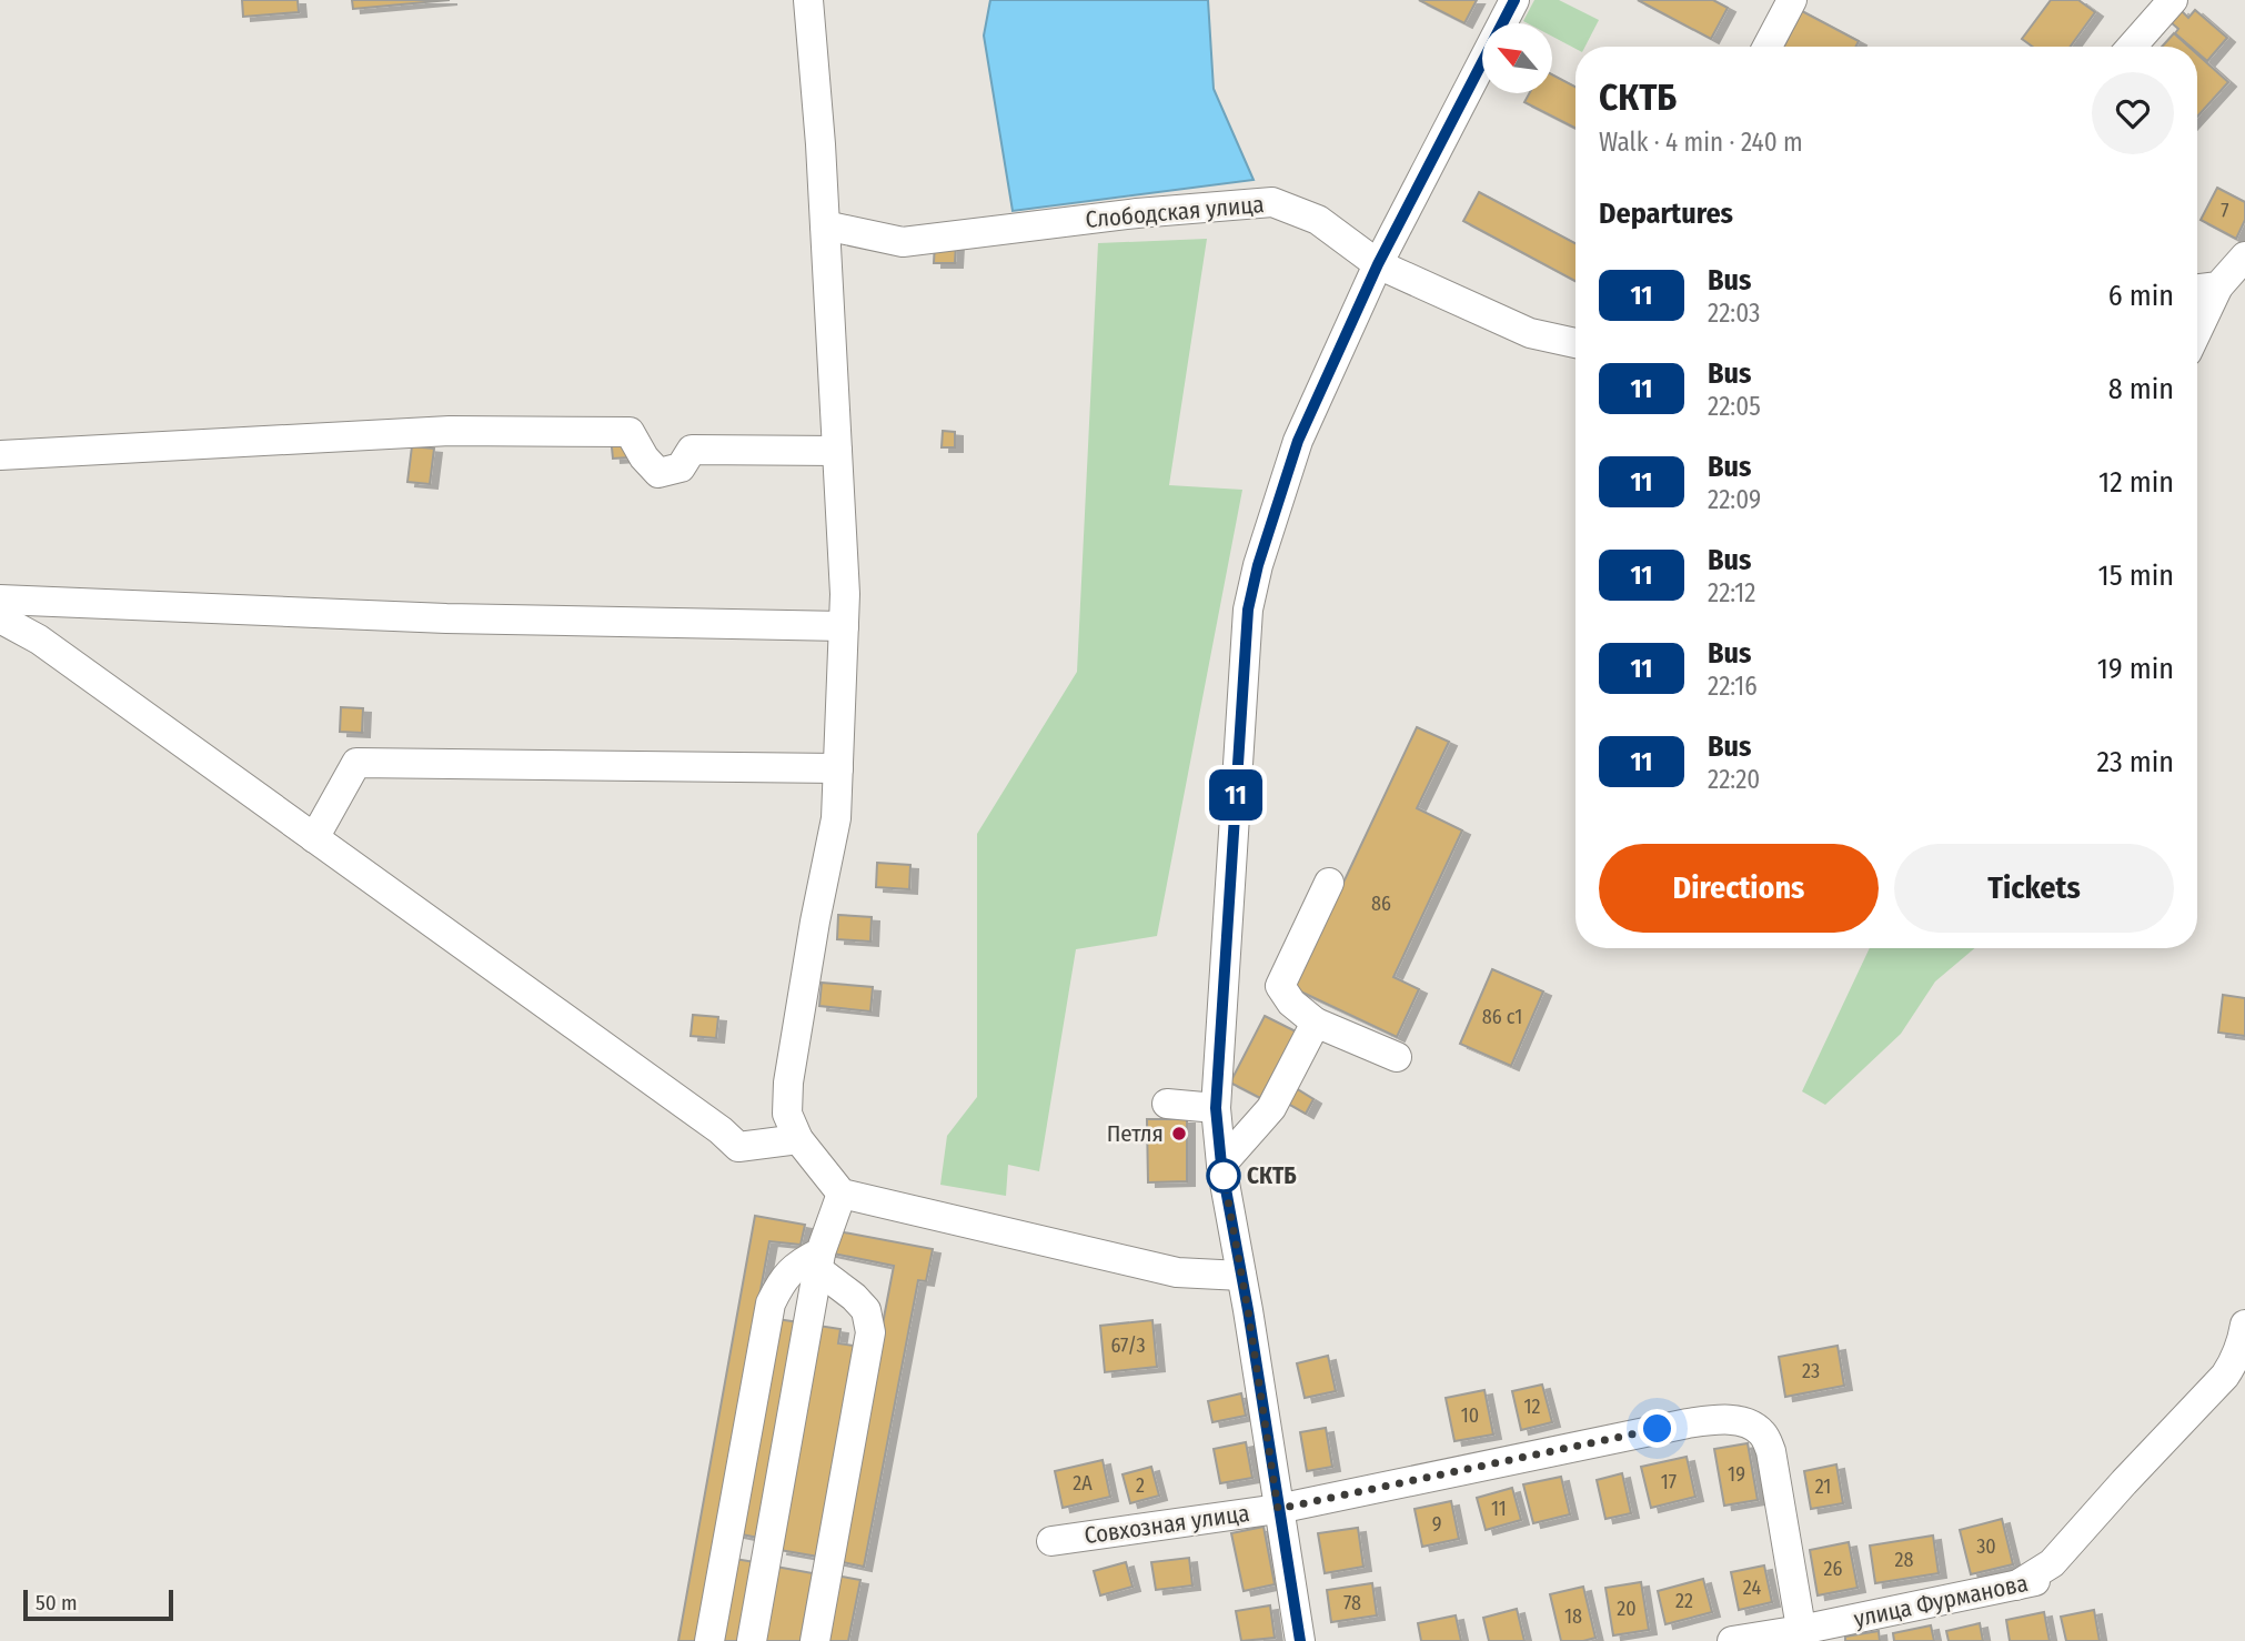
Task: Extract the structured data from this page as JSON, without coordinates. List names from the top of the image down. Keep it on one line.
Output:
{"streets":{"street":["Слободская улица","Совхозная улица","улица Фурманова"]},"crossings":[["Совхозная улица","улица Фурманова"]],"places":["Петля","СКТБ"],"lines":["bus line 11"],"house_numbers":["7","86","86 с1","67/3","23","12","10","19","17","2А","2","21","11","9","30","28","26","24","22","78","20","18"],"scale_bar":"50 m","north":"top left","page":{"on_map":"11","heading":[["СКТБ","Walk · 4 min · 240 m"],"Departures"],"list":[{"mark":"11","name":"Bus","note":"22:03","value":"6 min"},{"mark":"11","name":"Bus","note":"22:05","value":"8 min"},{"mark":"11","name":"Bus","note":"22:09","value":"12 min"},{"mark":"11","name":"Bus","note":"22:12","value":"15 min"},{"mark":"11","name":"Bus","note":"22:16","value":"19 min"},{"mark":"11","name":"Bus","note":"22:20","value":"23 min"}],"buttons":["Directions","Tickets"],"scale":"50 m"}}
